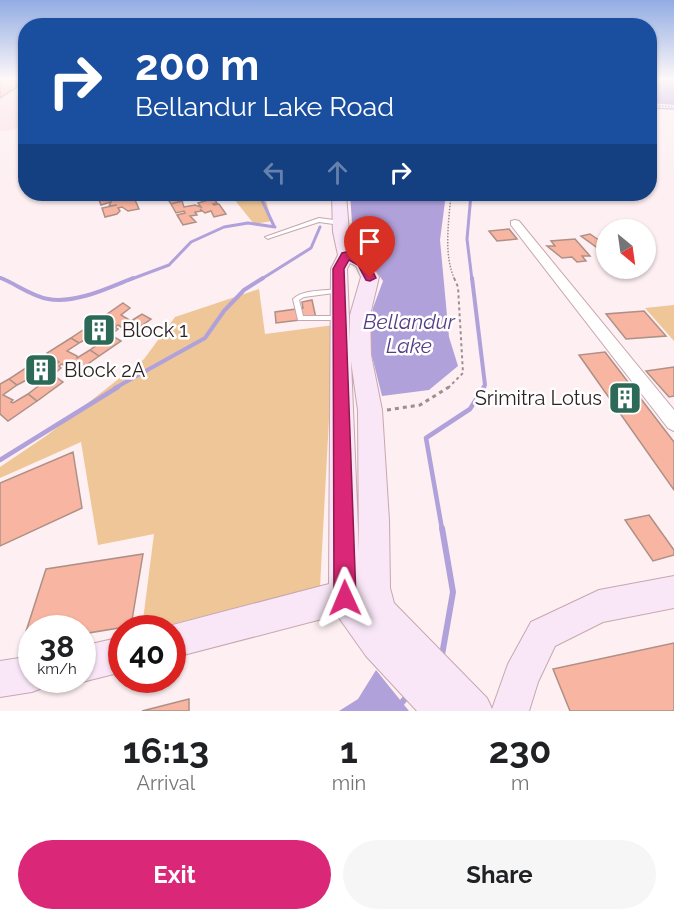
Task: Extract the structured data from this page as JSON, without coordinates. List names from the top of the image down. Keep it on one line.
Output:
{"water":["Bellandur Lake"],"places":{"building":["Block 1","Block 2A","Srimitra Lotus"]},"north":"bottom right","page":{"turn":["200 m","Bellandur Lake Road"],"speed":"38 km/h","limit":"40","eta":["16:13","Arrival","1","min","230","m"],"buttons":["Exit","Share"]}}
